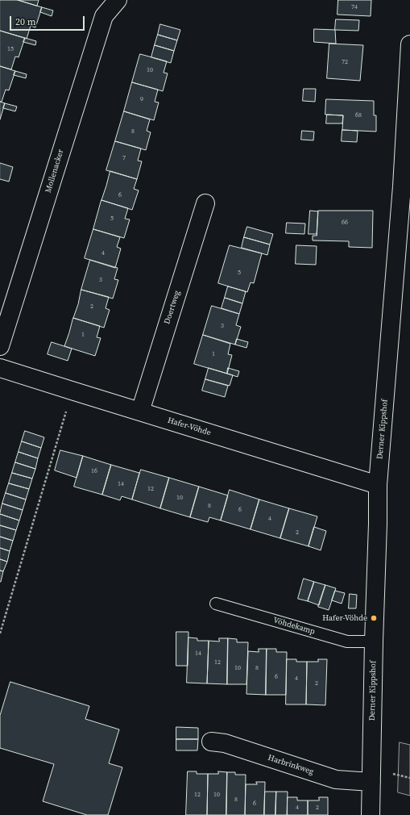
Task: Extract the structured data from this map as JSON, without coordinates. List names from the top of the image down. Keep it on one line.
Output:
{"streets":{"street":["Mollenacker","Doertweg","Hafer-Vöhde","Derner Kippshof","Harbrinkweg"],"lane":["Vöhdekamp"]},"crossings":[["Doertweg","Hafer-Vöhde"],["Hafer-Vöhde","Derner Kippshof"],["Derner Kippshof","Vöhdekamp"],["Derner Kippshof","Harbrinkweg"]],"places":["Hafer-Vöhde"],"house_numbers":["74","15","72","10","9","68","8","7","6","5","66","4","5","3","2","3","1","1","16","14","12","10","8","6","4","2","14","12","10","8","6","4","2","12","10","8","6","4","2"],"scale_bar":"20 m"}
